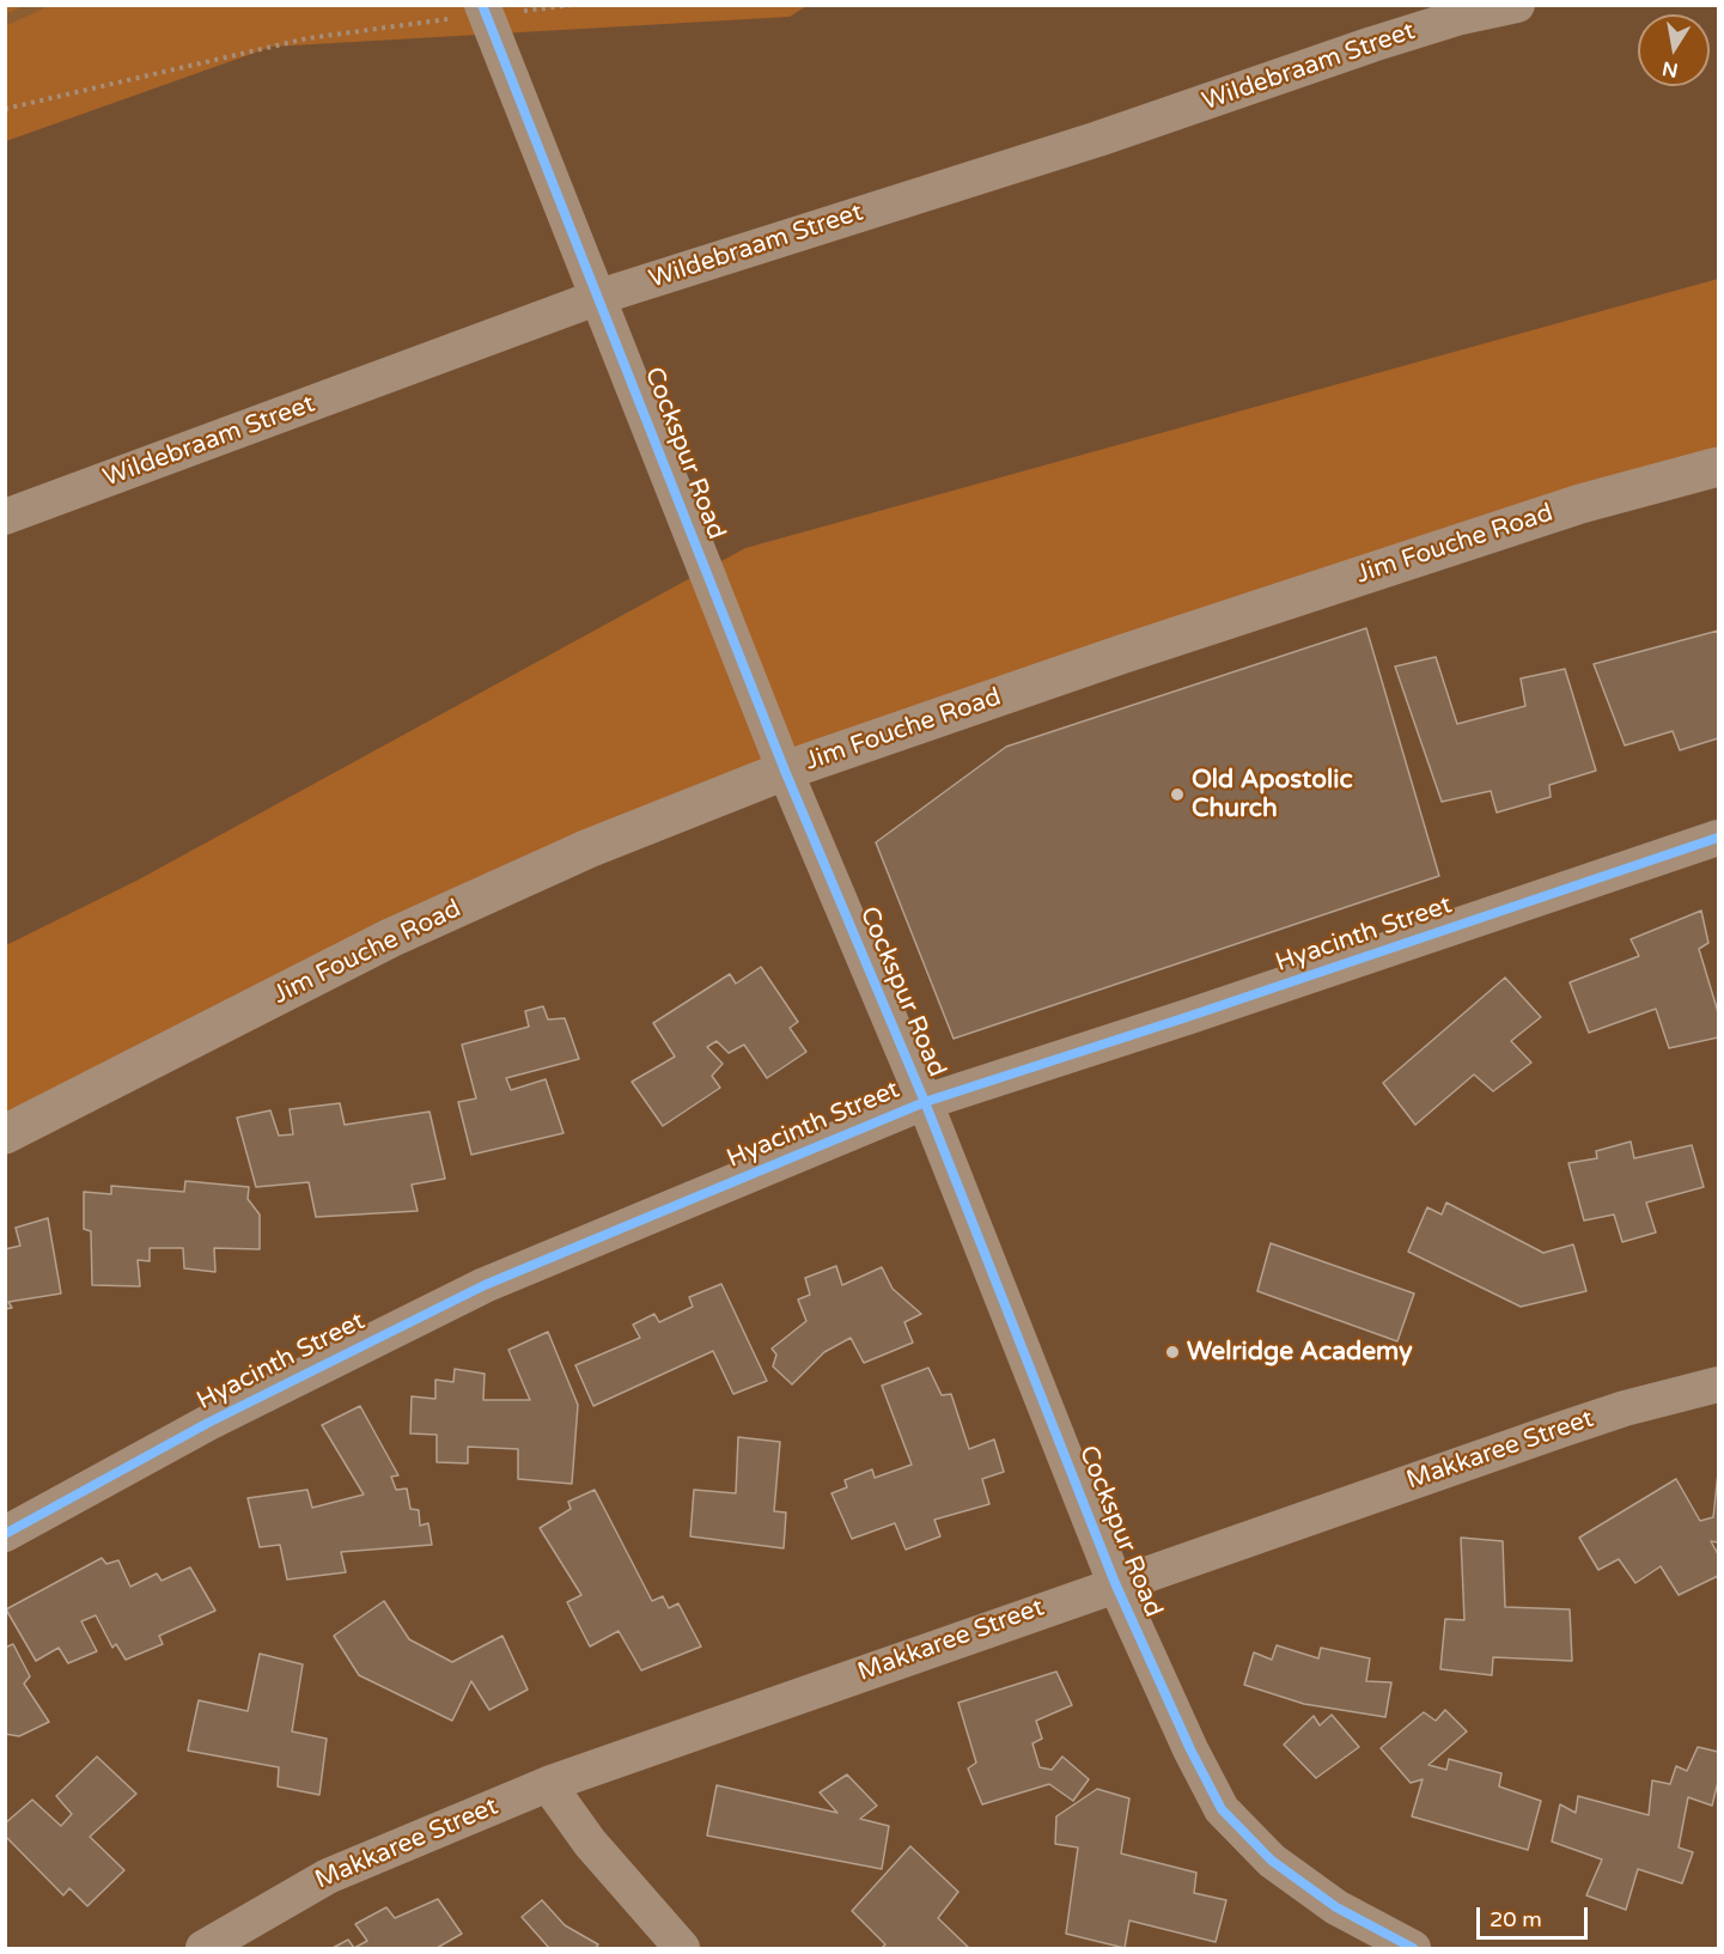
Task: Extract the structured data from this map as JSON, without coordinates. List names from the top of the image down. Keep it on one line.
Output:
{"streets":{"street":["Wildebraam Street","Cockspur Road","Jim Fouche Road","Hyacinth Street","Makkaree Street"]},"crossings":[["Wildebraam Street","Cockspur Road"],["Cockspur Road","Jim Fouche Road"],["Cockspur Road","Hyacinth Street"],["Cockspur Road","Makkaree Street"]],"places":["Old Apostolic Church","Welridge Academy"],"scale_bar":"20 m","north":"bottom"}
